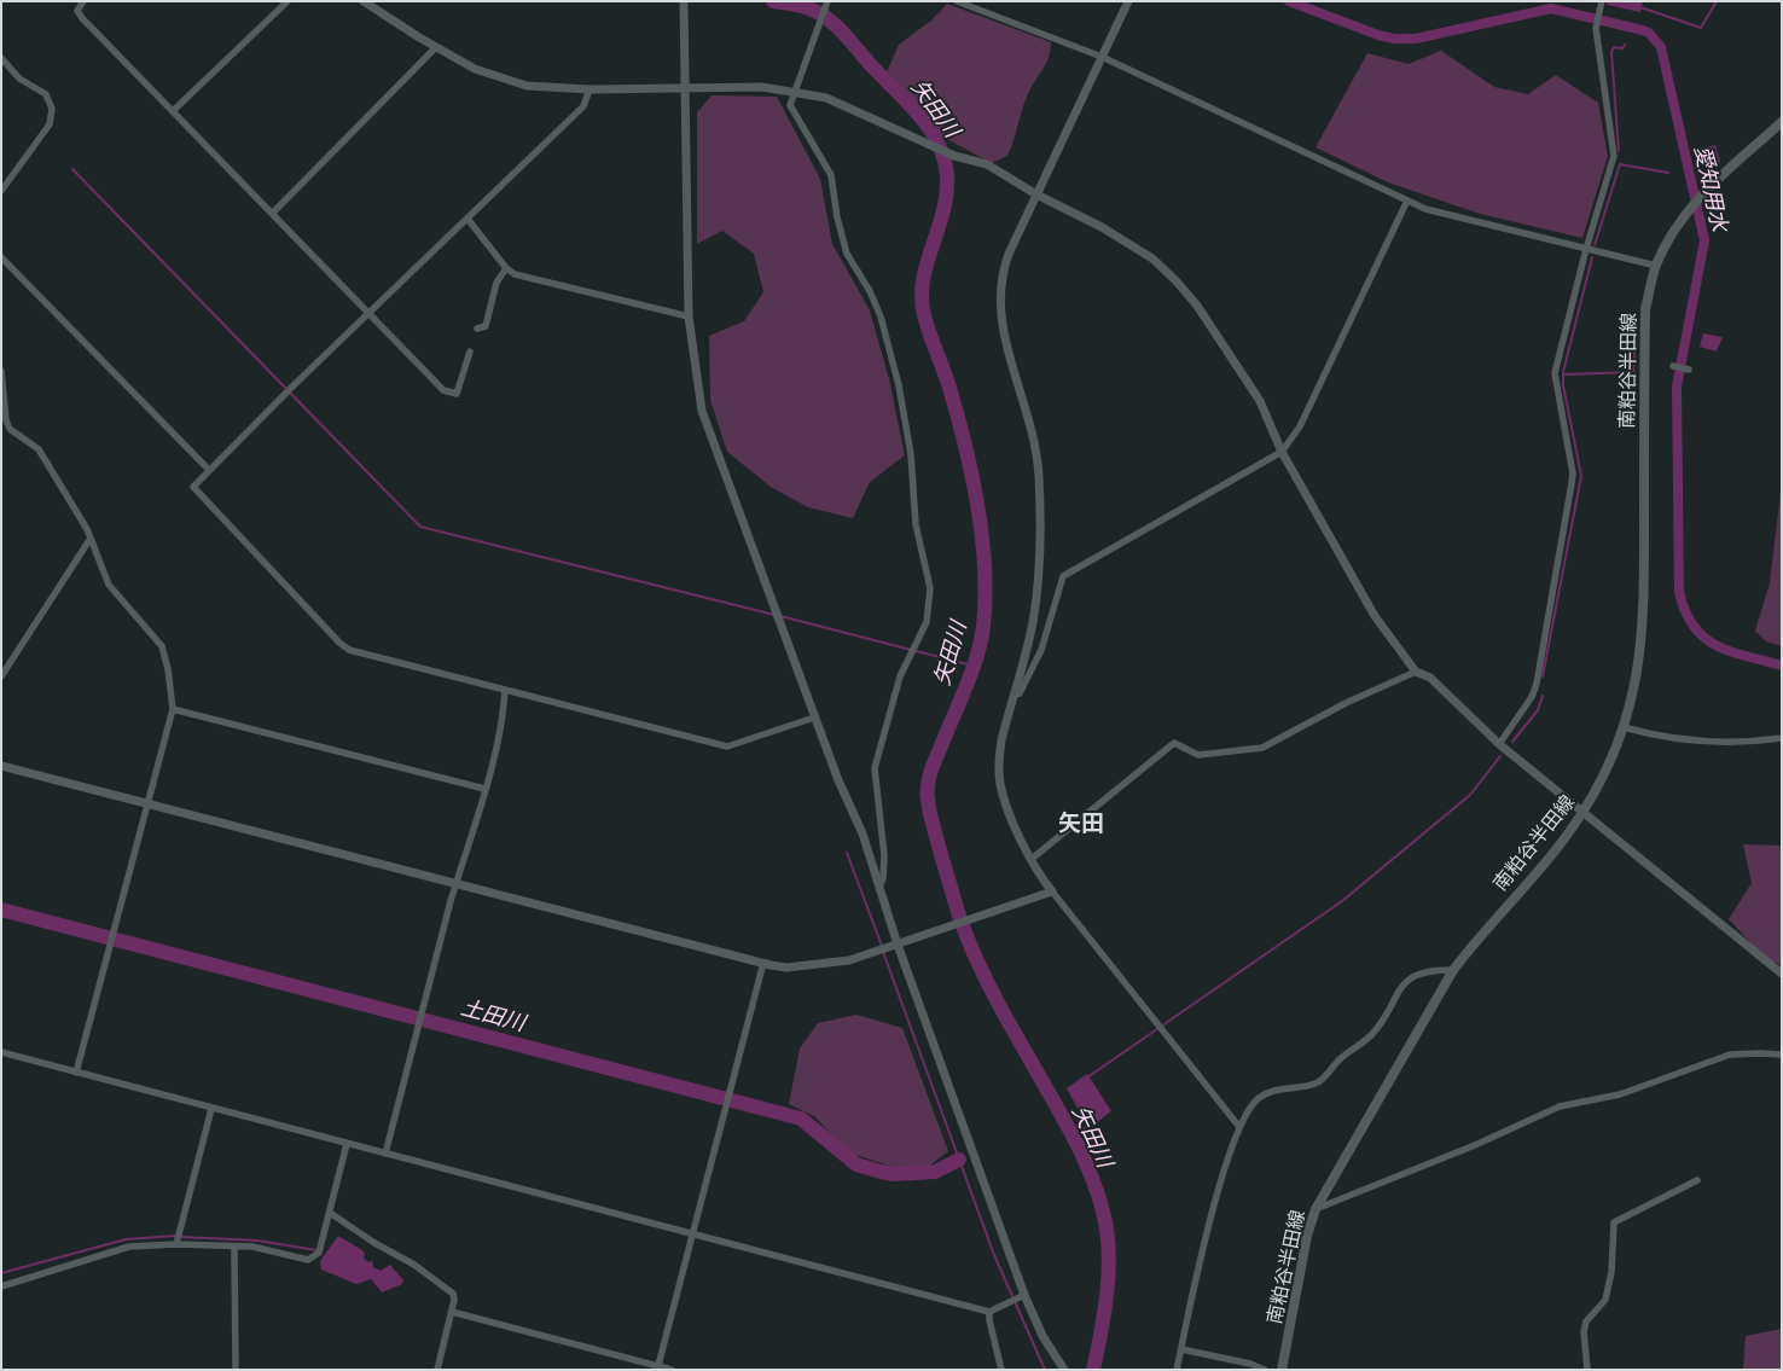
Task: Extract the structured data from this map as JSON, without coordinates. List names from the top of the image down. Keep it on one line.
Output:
{"streets":{"main road":["南粕谷半田線"]},"districts":["矢田"],"water":["矢田川","愛知用水","土田川"]}
